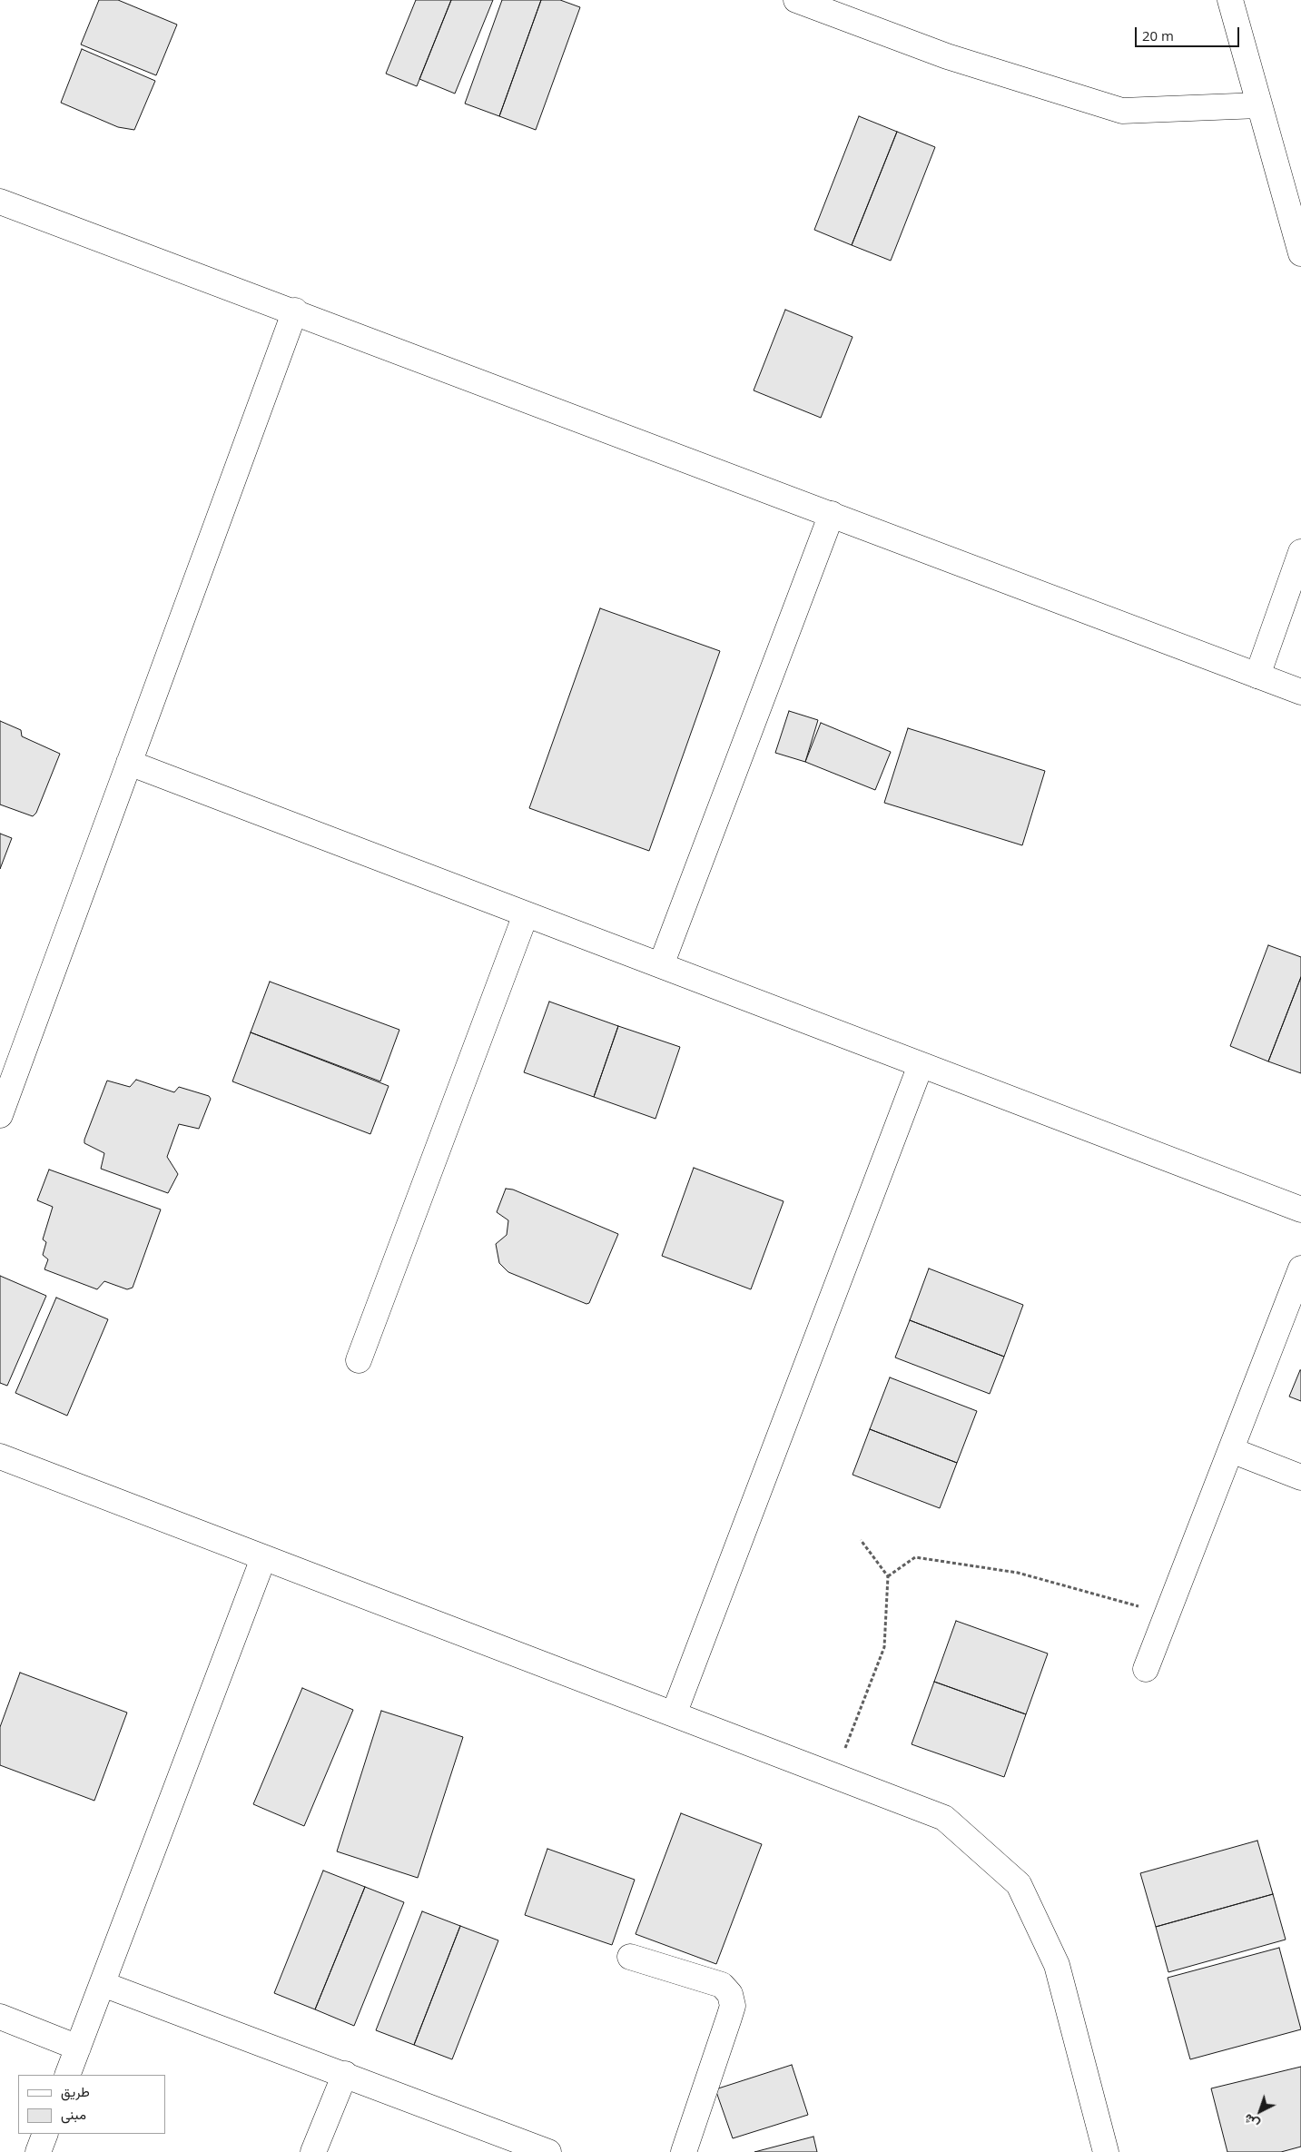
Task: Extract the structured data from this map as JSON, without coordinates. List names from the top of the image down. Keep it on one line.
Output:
{"legend":["طريق","مبنى"],"scale_bar":"20 m","north":"bottom left"}
